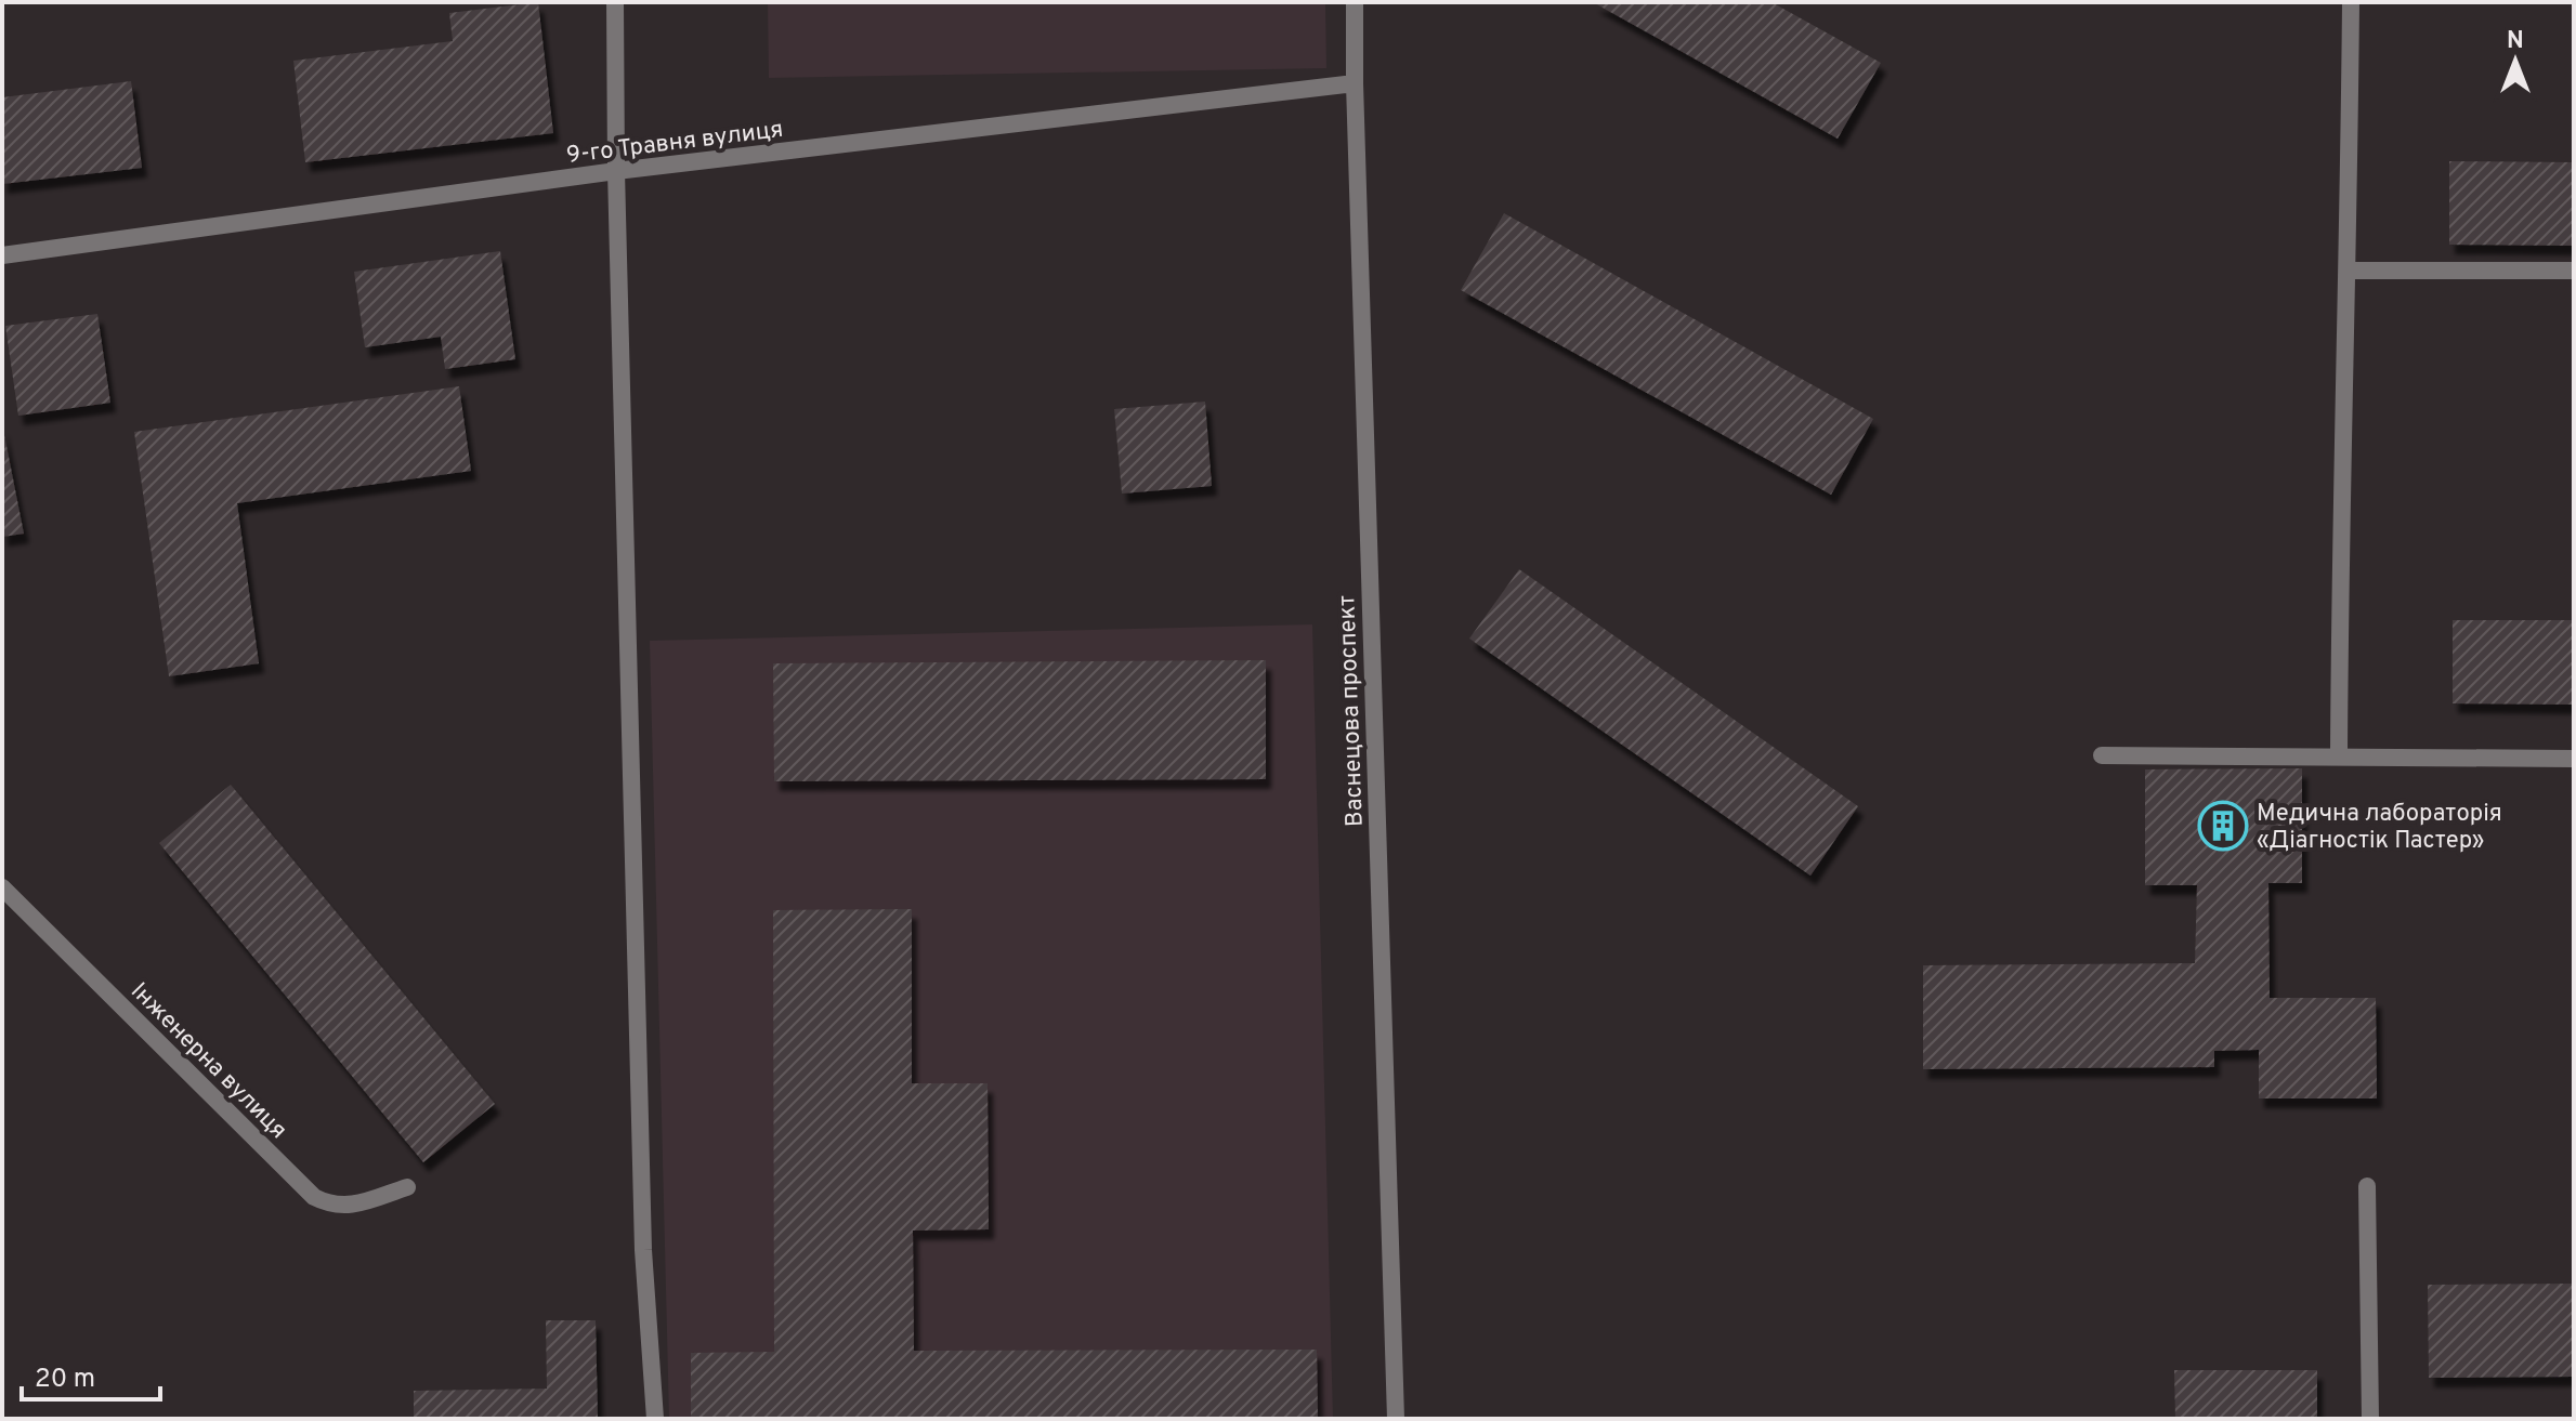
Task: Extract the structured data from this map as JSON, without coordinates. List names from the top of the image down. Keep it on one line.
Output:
{"streets":{"street":["9-го Травня вулиця","Васнецова проспект","Інженерна вулиця"]},"crossings":[["9-го Травня вулиця","Васнецова проспект"]],"places":{"building":["Медична лабораторія «Діагностік Пастер»"]},"scale_bar":"20 m","north":"top"}
